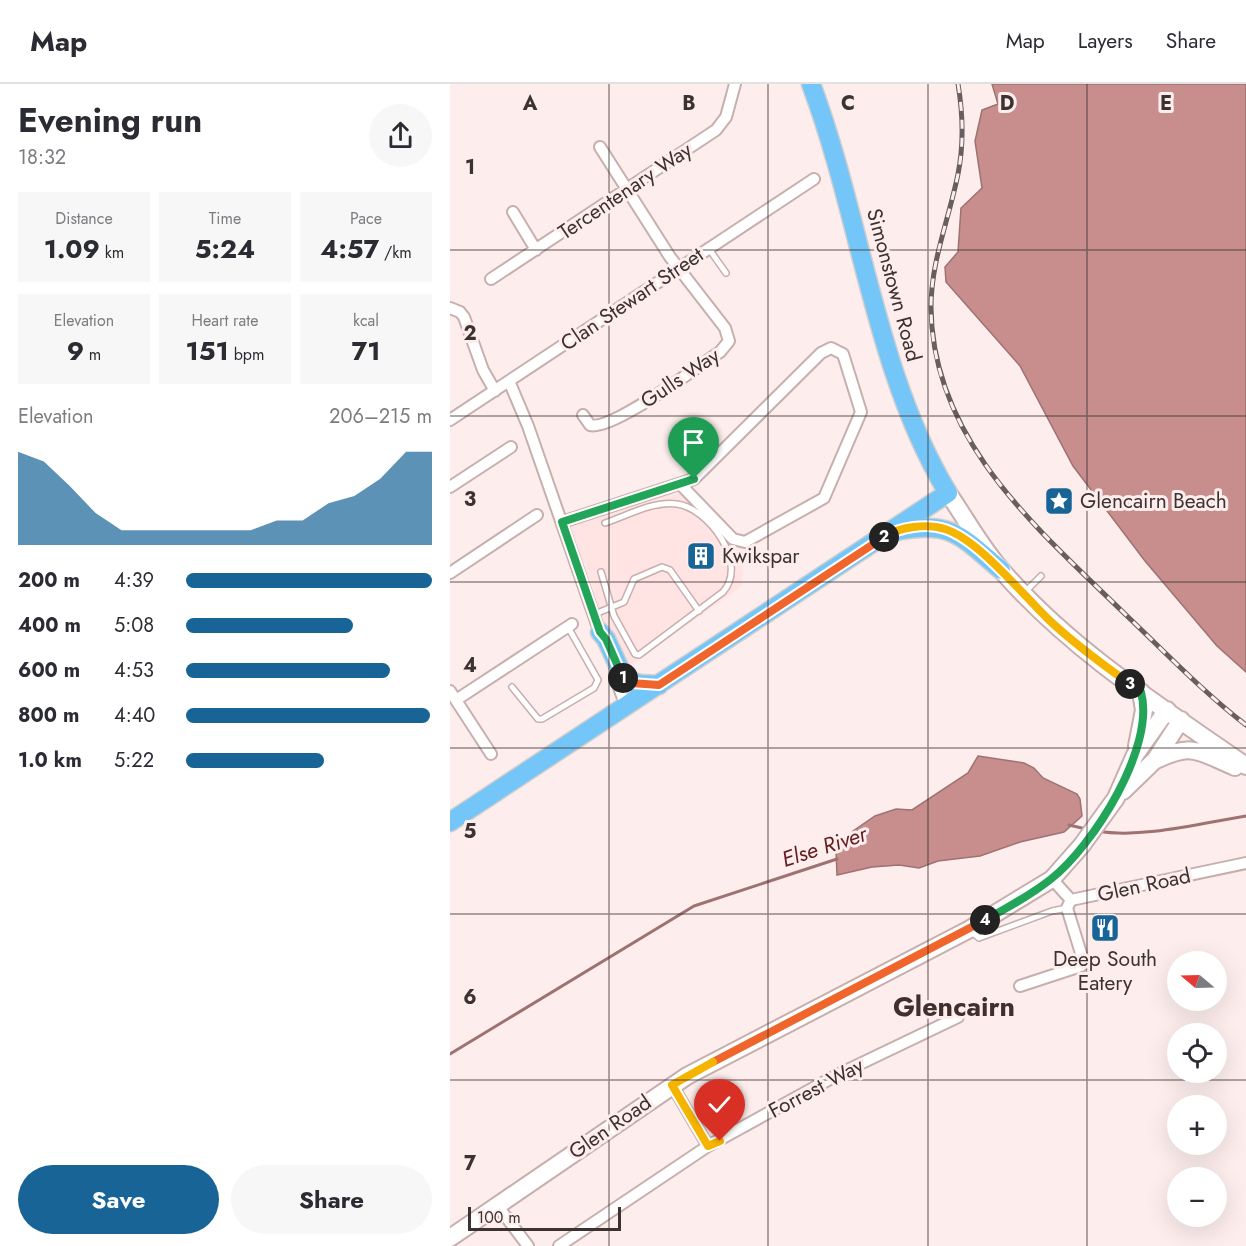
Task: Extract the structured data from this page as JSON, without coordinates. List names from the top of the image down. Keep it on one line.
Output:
{"streets":{"main road":["Simonstown Road"],"street":["Tercentenary Way","Clan Stewart Street","Gulls Way","Glen Road","Forrest Way"]},"crossings":[["Clan Stewart Street","Gulls Way"]],"districts":["Glencairn"],"water":["Else River"],"places":{"place":["Glencairn Beach"],"building":["Kwikspar"],"restaurant":["Deep South Eatery"]},"scale_bar":"100 m","north":"left","page":{"header":"Map","nav":["Map","Layers","Share"],"heading":["Evening run","18:32"],"stats":[["Distance","1.09 km"],["Time","5:24"],["Pace","4:57 /km"],["Elevation","9 m"],["Heart rate","151 bpm"],["kcal","71"]],"chart":["Elevation","206–215 m"],"pins":["2","1","3","4"],"list":[{"name":"200 m","note":"4:39"},{"name":"400 m","note":"5:08"},{"name":"600 m","note":"4:53"},{"name":"800 m","note":"4:40"},{"name":"1.0 km","note":"5:22"}],"map_buttons":["+","−"],"buttons":["Save","Share"],"scale":"100 m"},"grid":{"columns":["A","B","C","D","E"],"rows":["1","2","3","4","5","6","7"]}}
